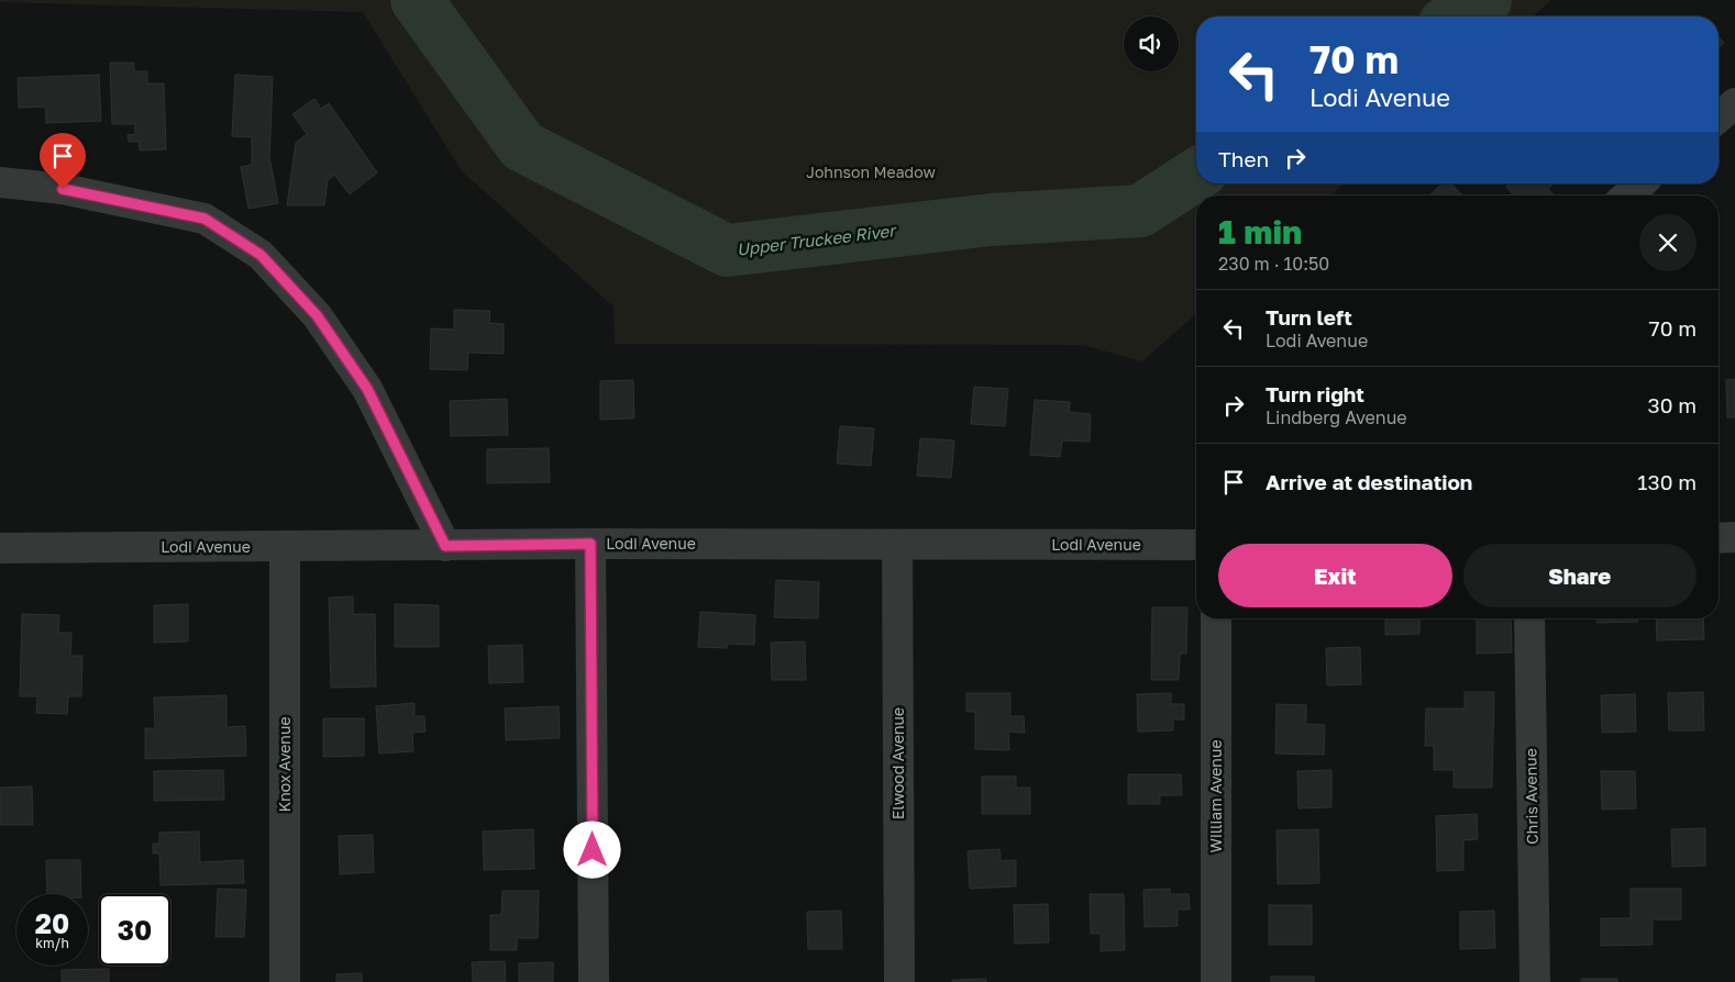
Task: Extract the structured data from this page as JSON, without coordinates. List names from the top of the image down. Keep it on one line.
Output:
{"streets":{"street":["Lodi Avenue","Elwood Avenue","Knox Avenue","William Avenue","Chris Avenue"]},"crossings":[["Lodi Avenue","Elwood Avenue"],["Lodi Avenue","Knox Avenue"]],"water":["Upper Truckee River"],"parks":["Johnson Meadow"],"page":{"turn":["70 m","Lodi Avenue"],"then":"Then","heading":["1 min","230 m · 10:50"],"list":[{"name":"Turn left","note":"Lodi Avenue","value":"70 m"},{"name":"Turn right","note":"Lindberg Avenue","value":"30 m"},{"name":"Arrive at destination","value":"130 m"}],"buttons":["Exit","Share"],"speed":"20 km/h","limit":"30"}}
